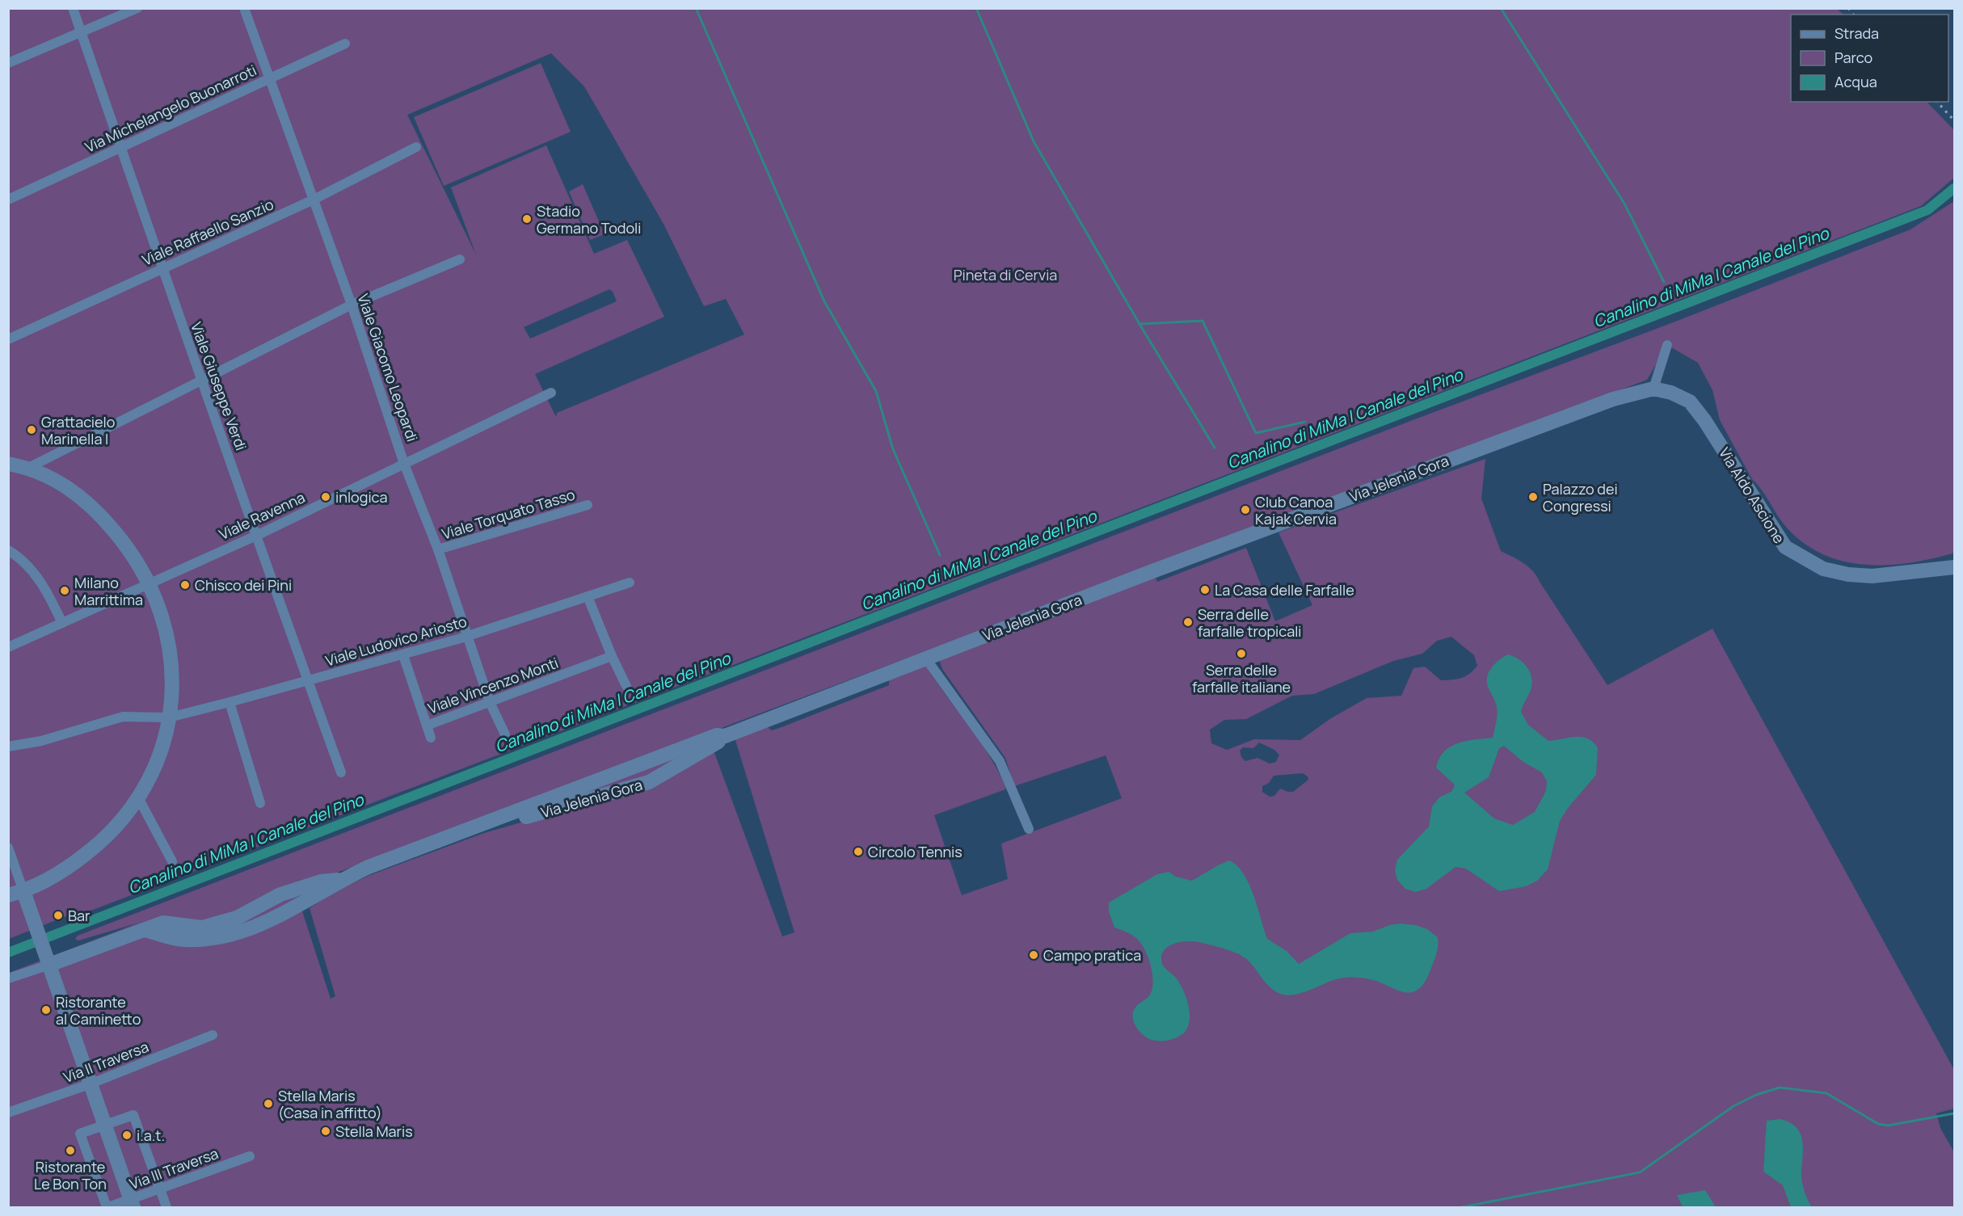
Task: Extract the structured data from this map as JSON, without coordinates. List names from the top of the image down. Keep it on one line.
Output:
{"streets":{"street":["Via Michelangelo Buonarroti","Viale Raffaello Sanzio","Viale Giacomo Leopardi","Viale Giuseppe Verdi","Via Jelenia Gora","Via Aldo Ascione","Viale Torquato Tasso","Viale Ravenna","Viale Ludovico Ariosto","Viale Vincenzo Monti","Via II Traversa","Via III Traversa"]},"crossings":[["Via Michelangelo Buonarroti","Viale Giacomo Leopardi"],["Via Michelangelo Buonarroti","Viale Giuseppe Verdi"],["Viale Raffaello Sanzio","Viale Giacomo Leopardi"],["Viale Raffaello Sanzio","Viale Giuseppe Verdi"],["Viale Giacomo Leopardi","Viale Torquato Tasso"],["Viale Giacomo Leopardi","Viale Ravenna"],["Viale Giacomo Leopardi","Viale Ludovico Ariosto"],["Viale Giacomo Leopardi","Viale Vincenzo Monti"],["Viale Giuseppe Verdi","Viale Ravenna"],["Viale Giuseppe Verdi","Viale Ludovico Ariosto"],["Via Jelenia Gora","Via Aldo Ascione"],["Viale Ludovico Ariosto","Viale Vincenzo Monti"]],"water":["Canalino di MiMa | Canale del Pino"],"parks":["Pineta di Cervia"],"places":["Stadio Germano Todoli","Grattacielo Marinella I","inlogica","Palazzo dei Congressi","Club Canoa Kajak Cervia","Chisco dei Pini","La Casa delle Farfalle","Milano Marrittima","Serra delle farfalle tropicali","Serra delle farfalle italiane","Circolo Tennis","Bar","Campo pratica","Ristorante al Caminetto","Stella Maris (Casa in affitto)","Stella Maris","i.a.t.","Ristorante Le Bon Ton"],"legend":["Strada","Parco","Acqua"]}
